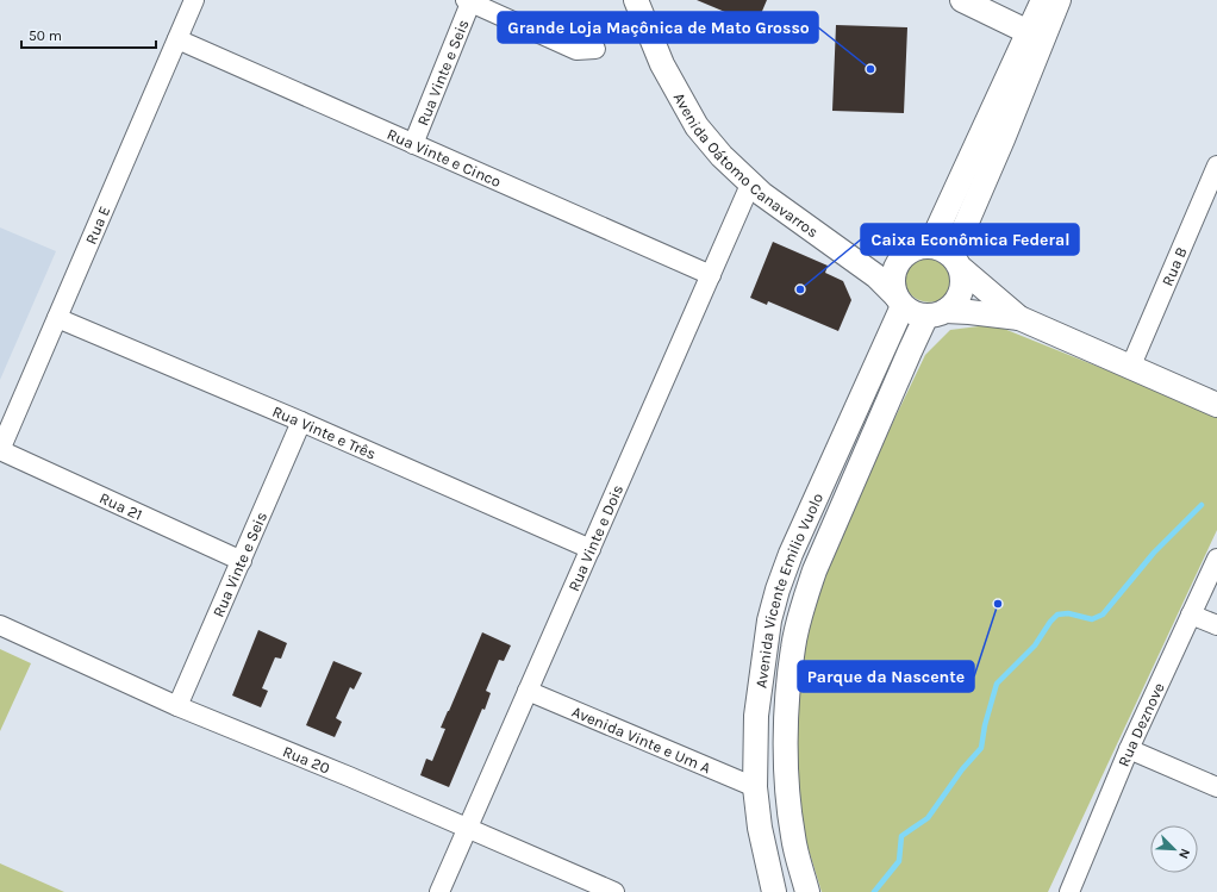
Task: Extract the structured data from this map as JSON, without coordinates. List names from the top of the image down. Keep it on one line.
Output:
{"streets":{"main road":["Avenida Oátomo Canavarros","Avenida Vicente Emilio Vuolo"],"street":["Rua Vinte e Seis","Rua Vinte e Cinco","Rua E","Rua B","Rua Vinte e Três","Rua 21","Rua Vinte e Dois","Rua Deznove","Avenida Vinte e Um A","Rua 20"]},"crossings":[["Rua Vinte e Seis","Rua Vinte e Cinco"],["Rua Vinte e Seis","Rua Vinte e Três"],["Rua Vinte e Seis","Rua 21"],["Rua Vinte e Seis","Rua 20"],["Rua Vinte e Cinco","Rua E"],["Rua Vinte e Cinco","Rua Vinte e Dois"],["Avenida Oátomo Canavarros","Rua Vinte e Dois"],["Avenida Oátomo Canavarros","Avenida Vicente Emilio Vuolo"],["Rua E","Rua Vinte e Três"],["Rua E","Rua 21"],["Rua Vinte e Três","Rua Vinte e Dois"],["Rua Vinte e Dois","Avenida Vinte e Um A"],["Rua Vinte e Dois","Rua 20"],["Avenida Vicente Emilio Vuolo","Avenida Vinte e Um A"]],"places":["Grande Loja Maçônica de Mato Grosso","Caixa Econômica Federal","Parque da Nascente"],"scale_bar":"50 m","north":"bottom right"}
